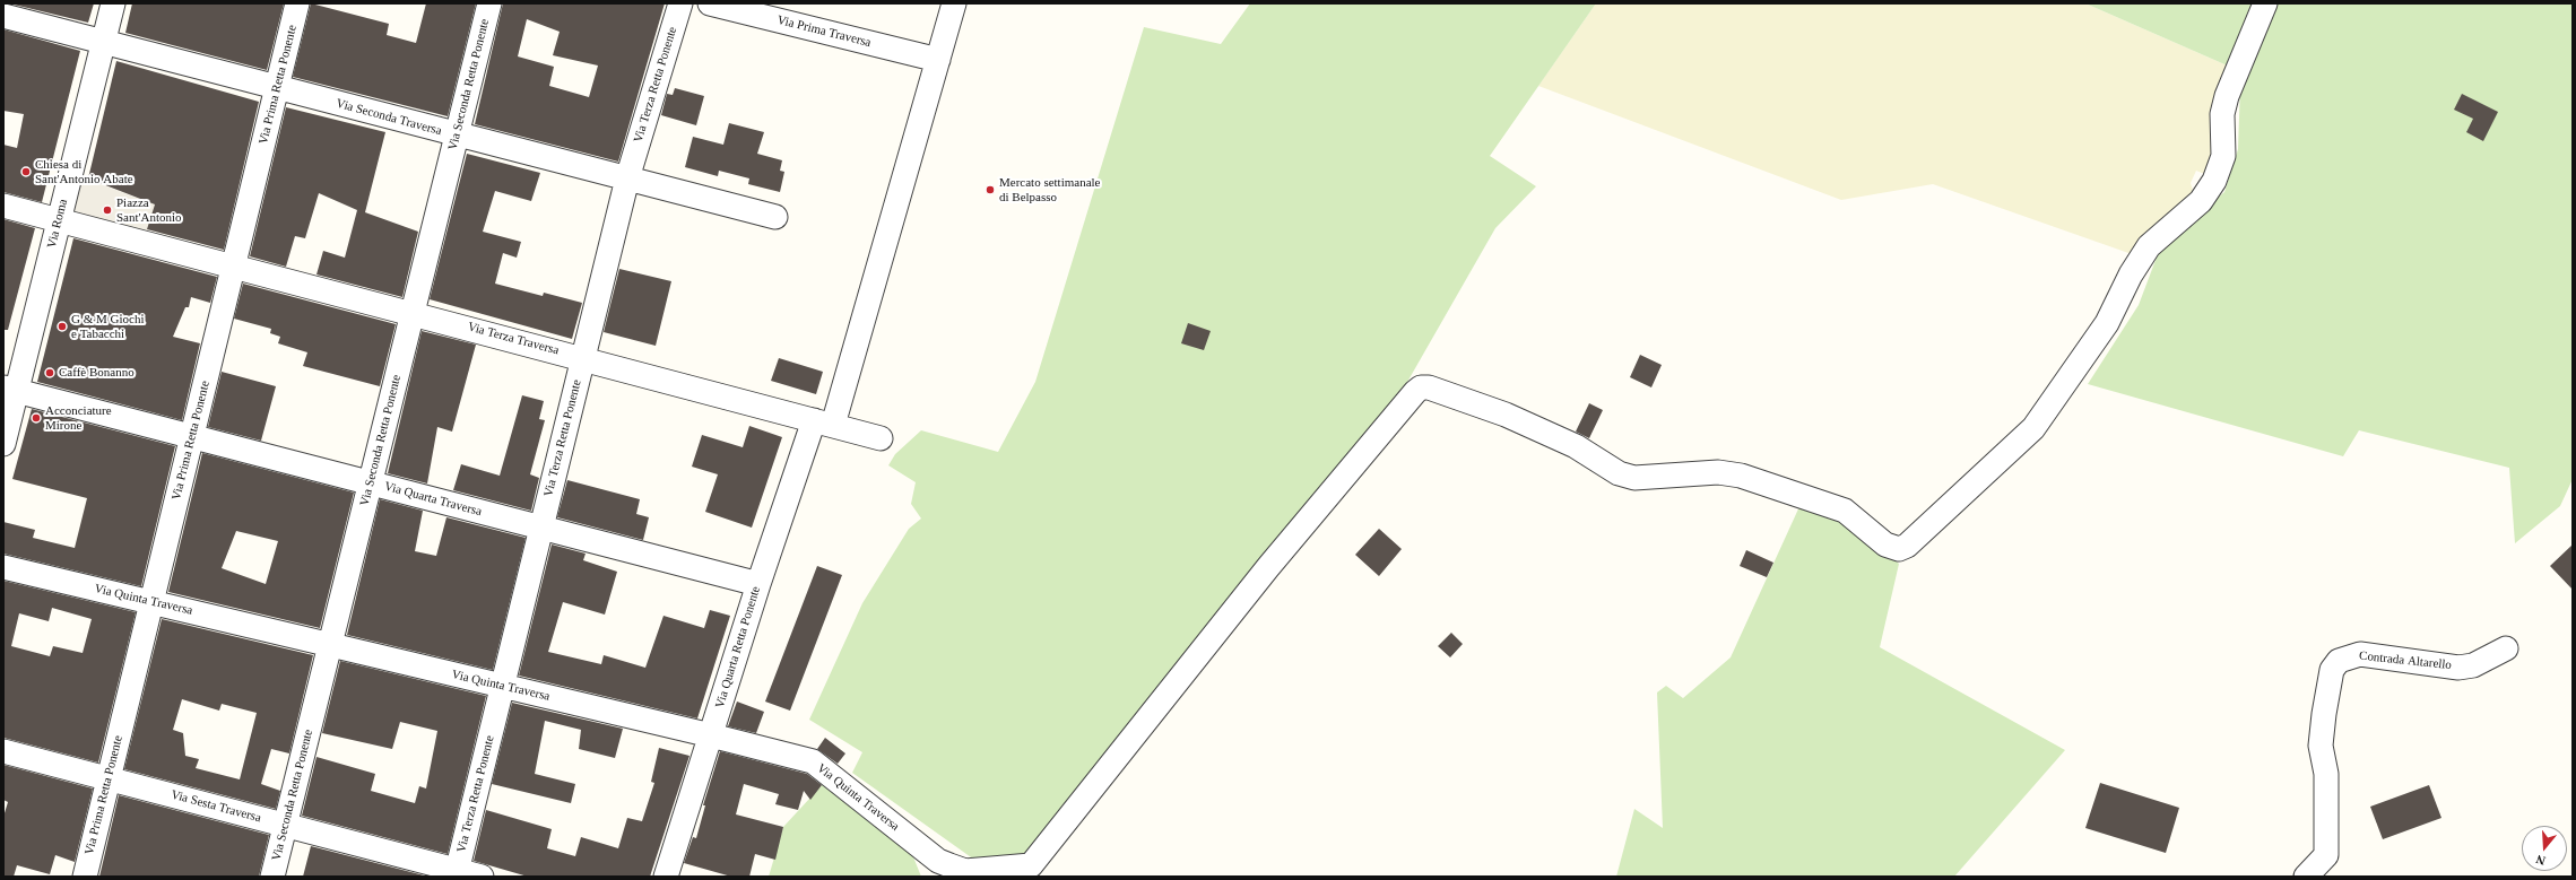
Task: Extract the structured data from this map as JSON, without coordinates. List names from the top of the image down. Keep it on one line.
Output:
{"streets":{"street":["Via Prima Traversa","Via Prima Retta Ponente","Via Seconda Retta Ponente","Via Terza Retta Ponente","Via Seconda Traversa","Via Roma","Via Terza Traversa","Via Quarta Traversa","Via Quinta Traversa","Via Quarta Retta Ponente","Contrada Altarello","Via Sesta Traversa"]},"crossings":[["Via Prima Traversa","Via Quarta Retta Ponente"],["Via Prima Retta Ponente","Via Seconda Traversa"],["Via Prima Retta Ponente","Via Terza Traversa"],["Via Prima Retta Ponente","Via Quarta Traversa"],["Via Prima Retta Ponente","Via Quinta Traversa"],["Via Prima Retta Ponente","Via Sesta Traversa"],["Via Seconda Retta Ponente","Via Seconda Traversa"],["Via Seconda Retta Ponente","Via Terza Traversa"],["Via Seconda Retta Ponente","Via Quarta Traversa"],["Via Seconda Retta Ponente","Via Quinta Traversa"],["Via Seconda Retta Ponente","Via Sesta Traversa"],["Via Terza Retta Ponente","Via Seconda Traversa"],["Via Terza Retta Ponente","Via Terza Traversa"],["Via Terza Retta Ponente","Via Quarta Traversa"],["Via Terza Retta Ponente","Via Quinta Traversa"],["Via Terza Retta Ponente","Via Sesta Traversa"],["Via Seconda Traversa","Via Roma"],["Via Roma","Via Terza Traversa"],["Via Roma","Via Quarta Traversa"],["Via Terza Traversa","Via Quarta Retta Ponente"],["Via Quarta Traversa","Via Quarta Retta Ponente"],["Via Quinta Traversa","Via Quarta Retta Ponente"]],"places":["Chiesa di Sant'Antonio Abate","Mercato settimanale di Belpasso","Piazza Sant'Antonio","G & M Giochi e Tabacchi","Caffè Bonanno","Acconciature Mirone"],"north":"bottom"}
